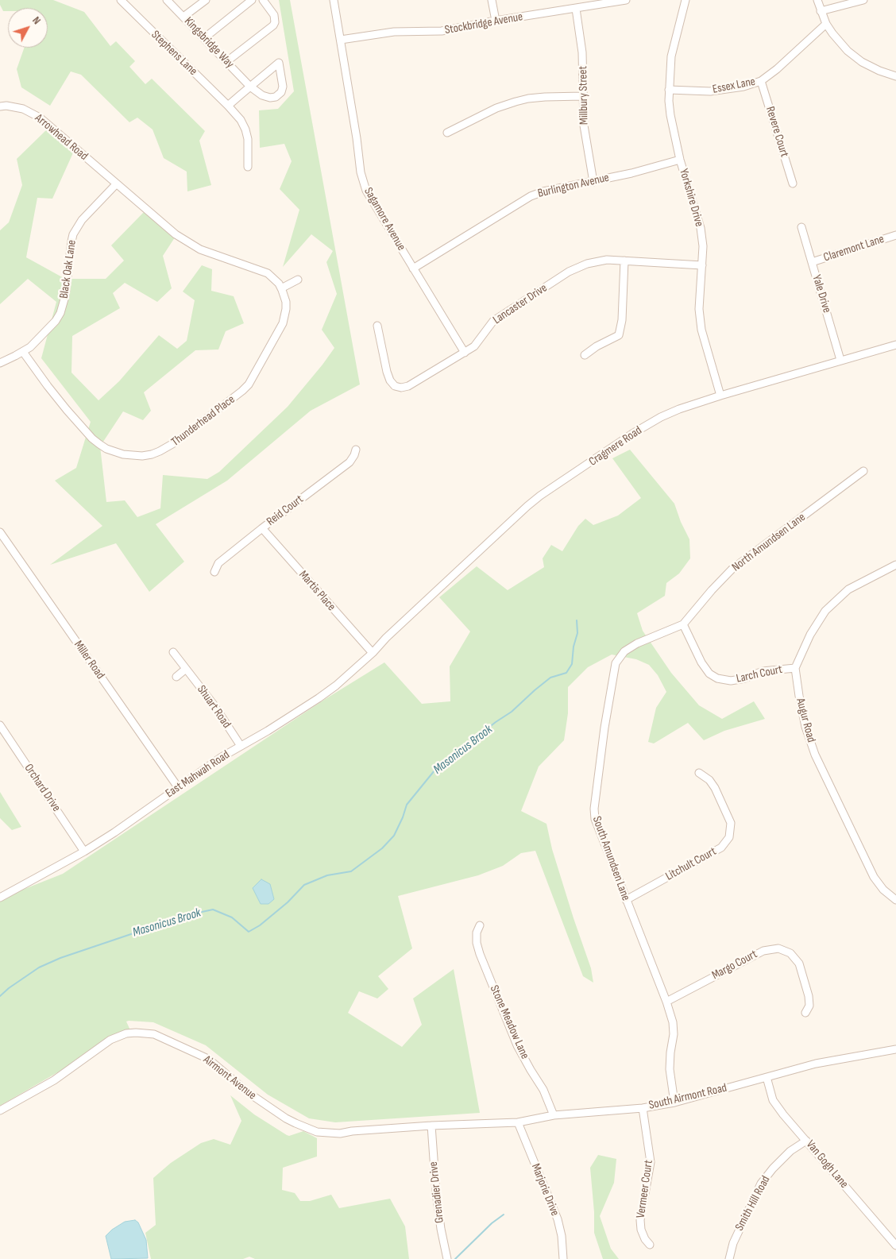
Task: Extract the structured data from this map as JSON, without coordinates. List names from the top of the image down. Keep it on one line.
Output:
{"streets":{"street":["Stockbridge Avenue","Kingsbridge Way","Stephens Lane","Essex Lane","Millbury Street","Revere Court","Arrowhead Road","Burlington Avenue","Yorkshire Drive","Sagamore Avenue","Claremont Lane","Black Oak Lane","Yale Drive","Lancaster Drive","Thunderhead Place","Cragmere Road","Reid Court","North Amundsen Lane","Martis Place","Miller Road","Larch Court","Shuart Road","Augur Road","East Mahwah Road","Orchard Drive","South Amundsen Lane","Litchult Court","Margo Court","Stone Meadow Lane","Airmont Avenue","South Airmont Road","Van Gogh Lane","Vermeer Court","Marjorie Drive","Grenadier Drive","Smith Hill Road"]},"crossings":[["Stockbridge Avenue","Millbury Street"],["Stockbridge Avenue","Sagamore Avenue"],["Essex Lane","Revere Court"],["Essex Lane","Yorkshire Drive"],["Millbury Street","Burlington Avenue"],["Arrowhead Road","Black Oak Lane"],["Burlington Avenue","Yorkshire Drive"],["Burlington Avenue","Sagamore Avenue"],["Yorkshire Drive","Lancaster Drive"],["Yorkshire Drive","Cragmere Road"],["Sagamore Avenue","Lancaster Drive"],["Claremont Lane","Yale Drive"],["Black Oak Lane","Thunderhead Place"],["Yale Drive","Cragmere Road"],["Cragmere Road","East Mahwah Road"],["Reid Court","Martis Place"],["North Amundsen Lane","Larch Court"],["North Amundsen Lane","South Amundsen Lane"],["Martis Place","East Mahwah Road"],["Miller Road","East Mahwah Road"],["Larch Court","Augur Road"],["Larch Court","South Amundsen Lane"],["Shuart Road","East Mahwah Road"],["East Mahwah Road","Orchard Drive"],["South Amundsen Lane","Litchult Court"],["South Amundsen Lane","Margo Court"],["South Amundsen Lane","South Airmont Road"],["Stone Meadow Lane","South Airmont Road"],["Airmont Avenue","South Airmont Road"],["Airmont Avenue","Grenadier Drive"],["South Airmont Road","Van Gogh Lane"],["South Airmont Road","Vermeer Court"],["South Airmont Road","Marjorie Drive"],["Van Gogh Lane","Smith Hill Road"]],"water":["Masonicus Brook"],"north":"top right"}
